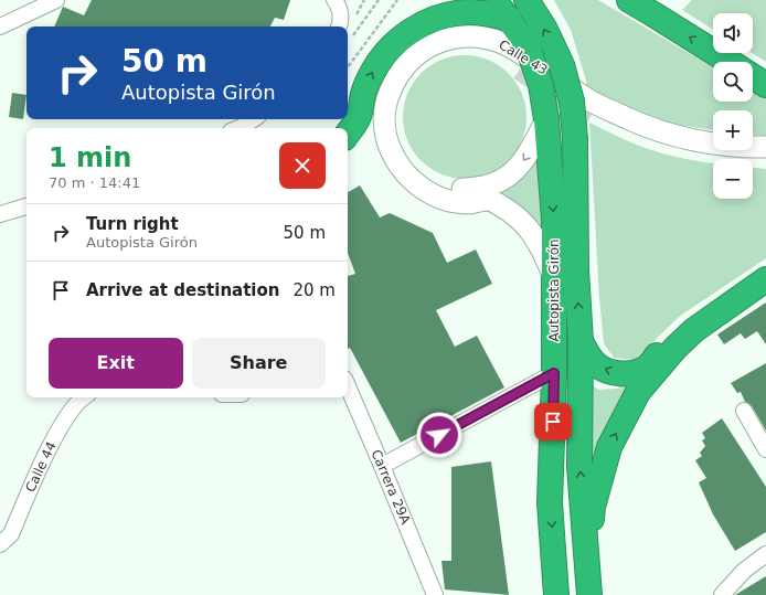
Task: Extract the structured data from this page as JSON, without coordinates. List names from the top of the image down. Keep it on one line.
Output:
{"streets":{"highway":["Autopista Girón"],"street":["Calle 43","Calle 44","Carrera 29A"]},"crossings":[["Calle 43","Autopista Girón"]],"page":{"map_buttons":["+","−"],"turn":["50 m","Autopista Girón"],"heading":["1 min","70 m · 14:41"],"list":[{"name":"Turn right","note":"Autopista Girón","value":"50 m"},{"name":"Arrive at destination","value":"20 m"}],"buttons":["Exit","Share"]}}
